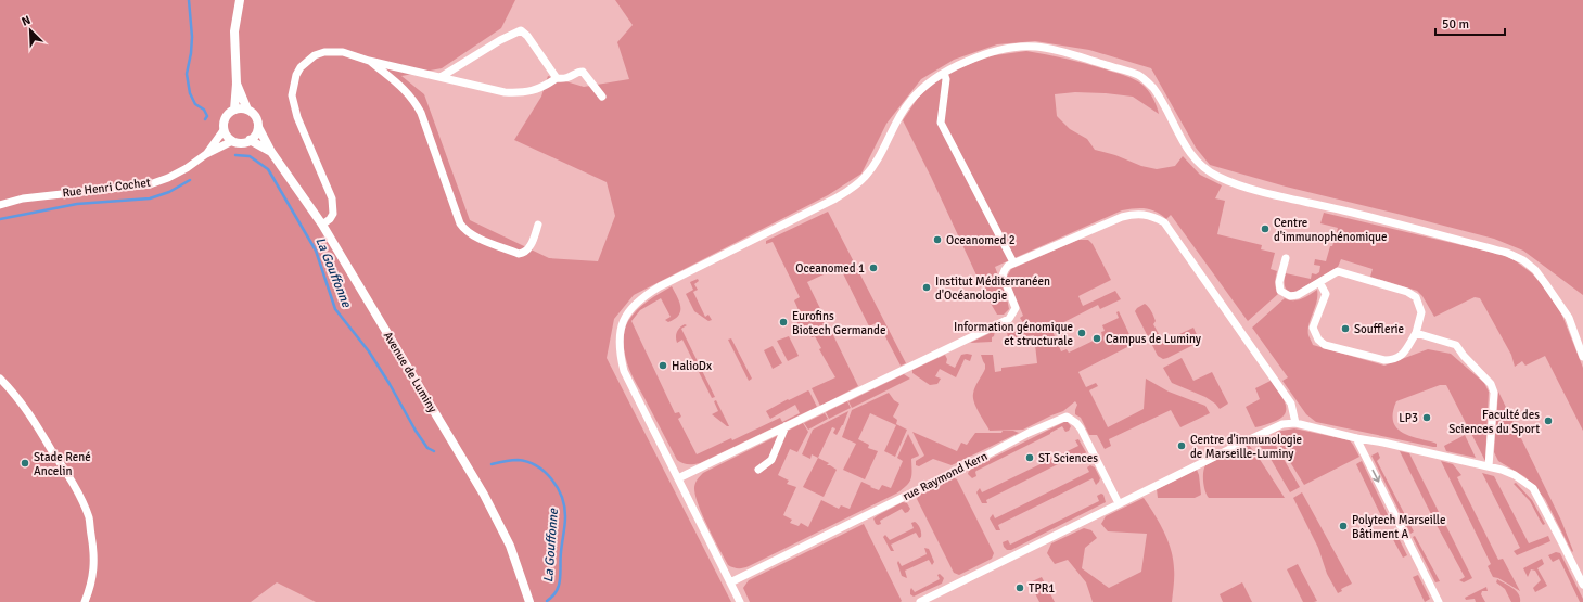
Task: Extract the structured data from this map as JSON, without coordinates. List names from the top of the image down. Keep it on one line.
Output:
{"streets":{"street":["Rue Henri Cochet","Avenue de Luminy","rue Raymond Kern"]},"crossings":[["Rue Henri Cochet","Avenue de Luminy"]],"water":["La Gouffonne"],"places":["Centre d'immunophénomique","Oceanomed 2","Oceanomed 1","Institut Méditerranéen d'Océanologie","Eurofins Biotech Germande","Soufflerie","Information génomique et structurale","Campus de Luminy","HalioDx","LP3","Faculté des Sciences du Sport","Centre d'immunologie de Marseille-Luminy","ST Sciences","Stade René Ancelin","Polytech Marseille Bâtiment A","TPR1"],"scale_bar":"50 m","north":"top left"}
